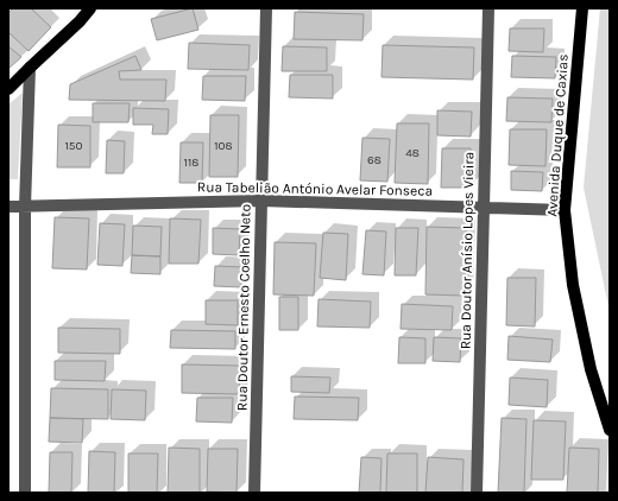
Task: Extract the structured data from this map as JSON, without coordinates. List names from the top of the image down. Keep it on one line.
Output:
{"streets":{"main road":["Avenida Duque de Caxias"],"street":["Rua Tabelião António Avelar Fonseca","Rua Doutor Anísio Lopes Vieira","Rua Doutor Ernesto Coelho Neto"]},"crossings":[["Avenida Duque de Caxias","Rua Tabelião António Avelar Fonseca"],["Rua Tabelião António Avelar Fonseca","Rua Doutor Anísio Lopes Vieira"],["Rua Tabelião António Avelar Fonseca","Rua Doutor Ernesto Coelho Neto"]],"house_numbers":["150","108","48","68","118"]}
